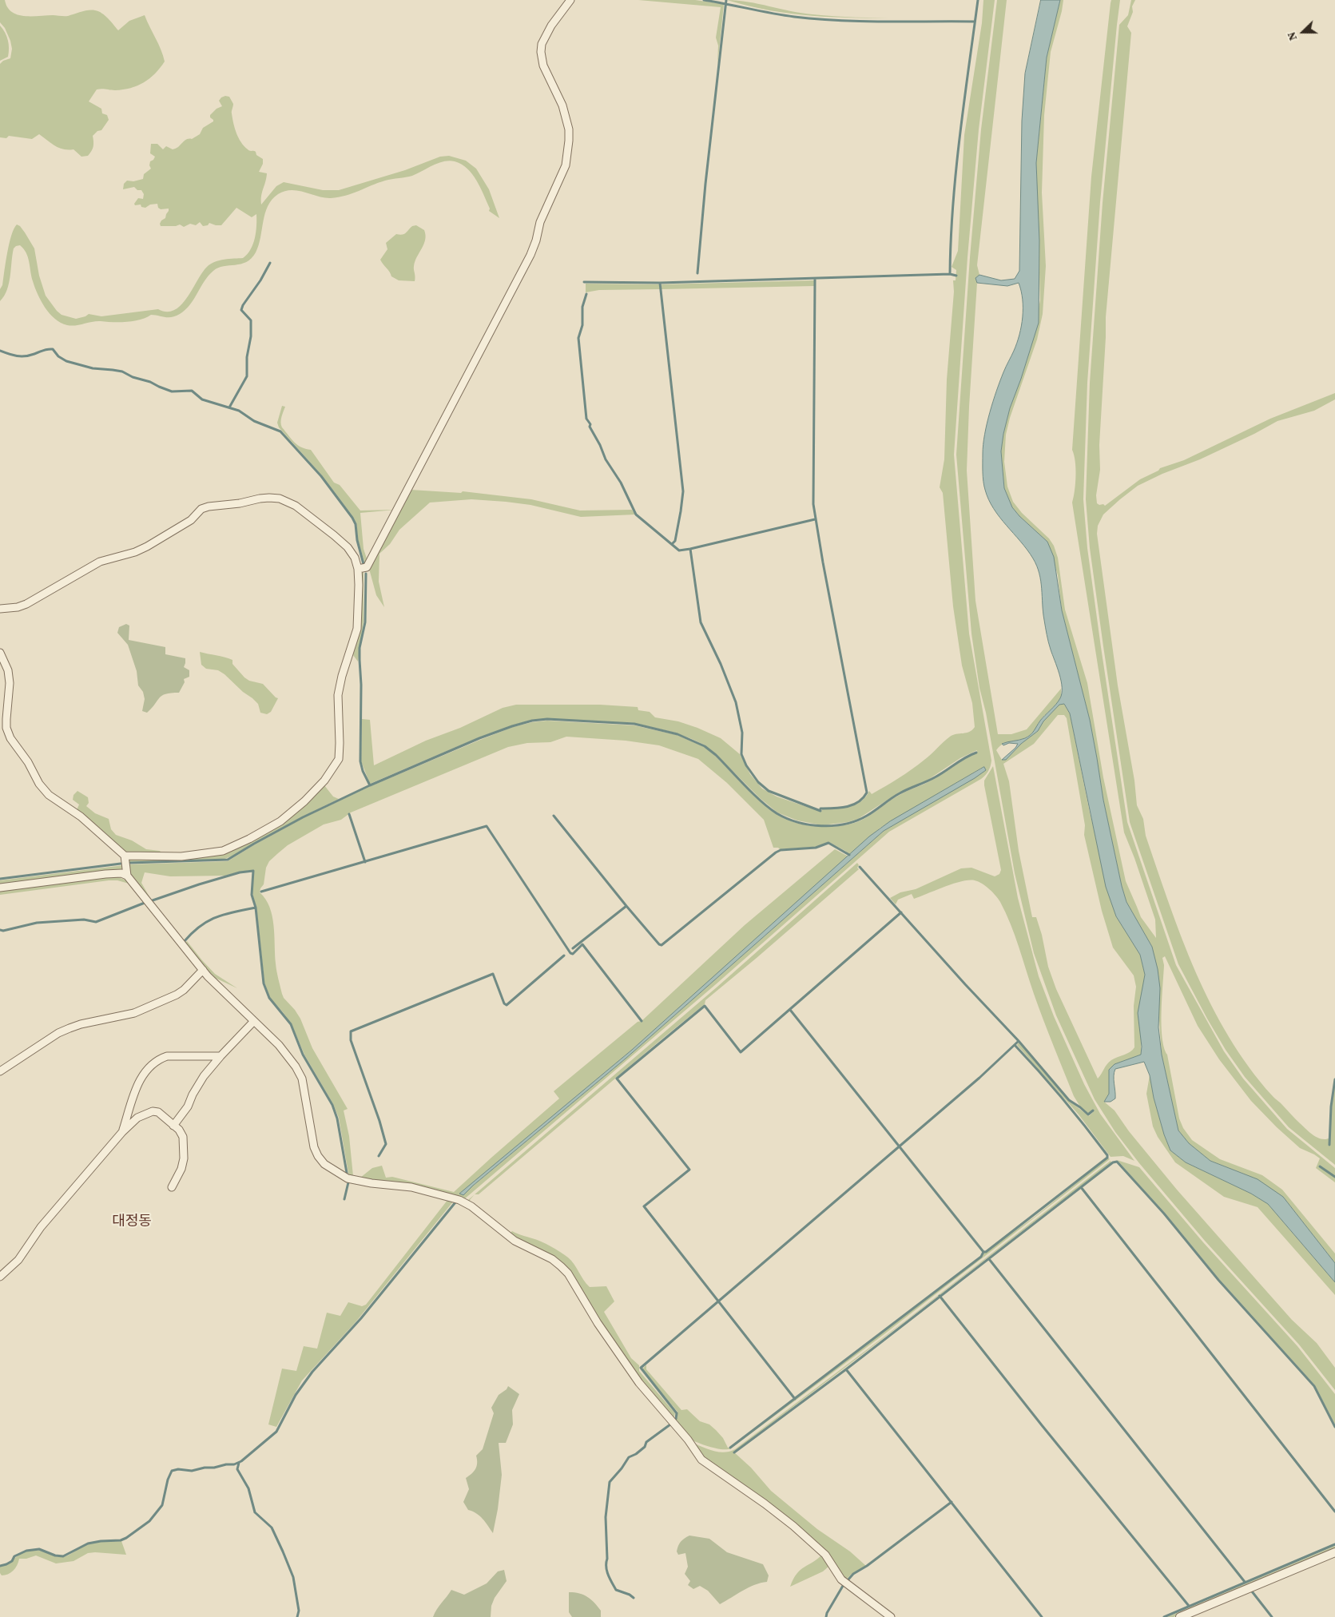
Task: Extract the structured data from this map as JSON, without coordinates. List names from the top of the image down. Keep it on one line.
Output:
{"districts":["대정동"],"north":"left"}
